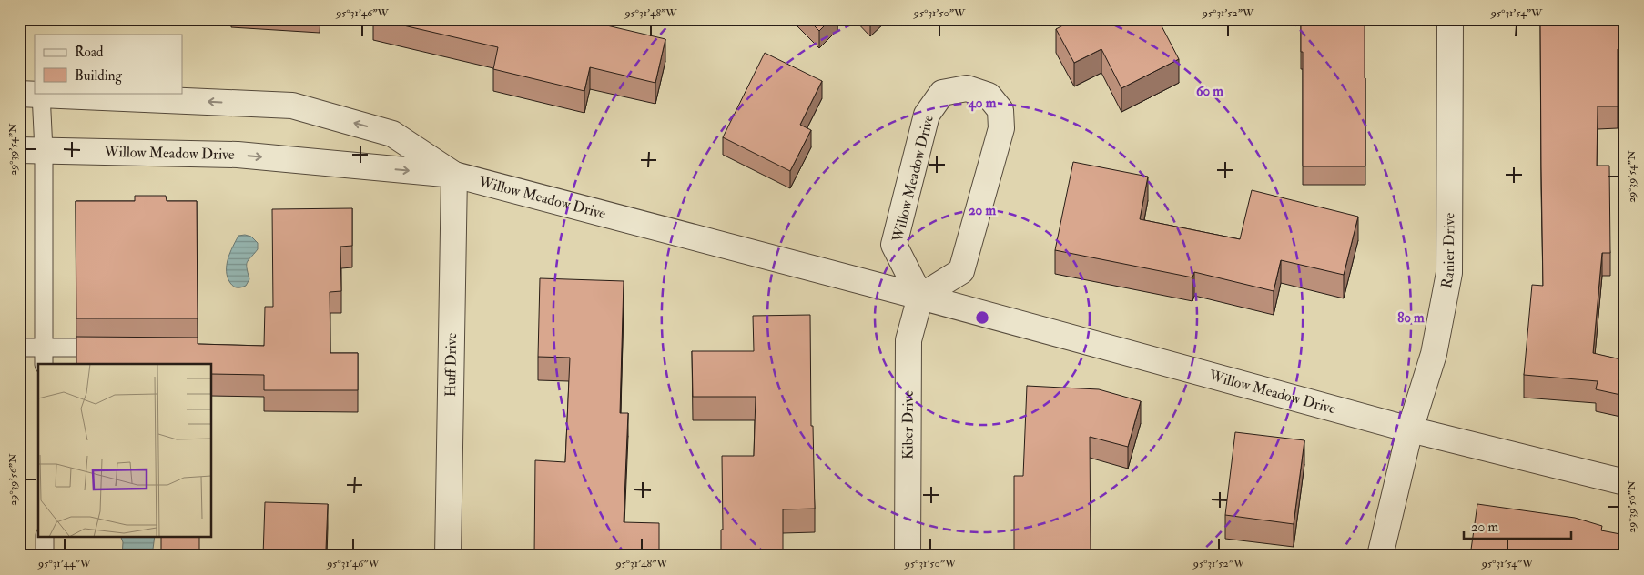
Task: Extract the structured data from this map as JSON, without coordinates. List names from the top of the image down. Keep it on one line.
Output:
{"streets":{"street":["Willow Meadow Drive","Ranier Drive","Huff Drive","Kiber Drive"]},"crossings":[["Willow Meadow Drive","Ranier Drive"],["Willow Meadow Drive","Huff Drive"],["Willow Meadow Drive","Kiber Drive"]],"legend":["Road","Building"],"scale_bar":"20 m","coordinates":["95°31'46\"W","95°31'48\"W","95°31'50\"W","95°31'52\"W","95°31'54\"W","29°39'54\"N","29°39'56\"N","95°31'44\"W"],"rings":["60 m","40 m","20 m","80 m"]}
